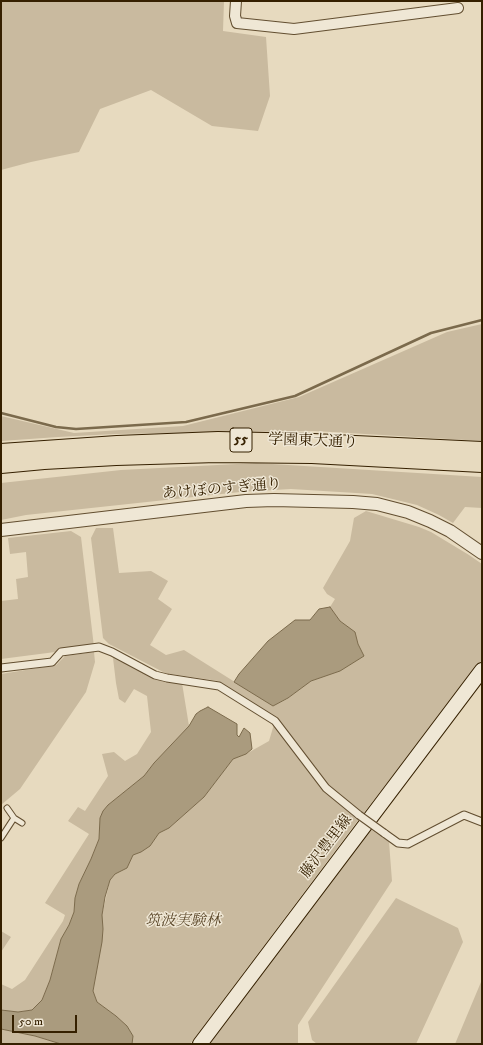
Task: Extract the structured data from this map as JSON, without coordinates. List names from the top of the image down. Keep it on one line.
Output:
{"streets":{"main road":["55","学園東大通り","藤沢豊里線"],"street":["あけぼのすぎ通り"]},"parks":["筑波実験林"],"scale_bar":"50 m"}
